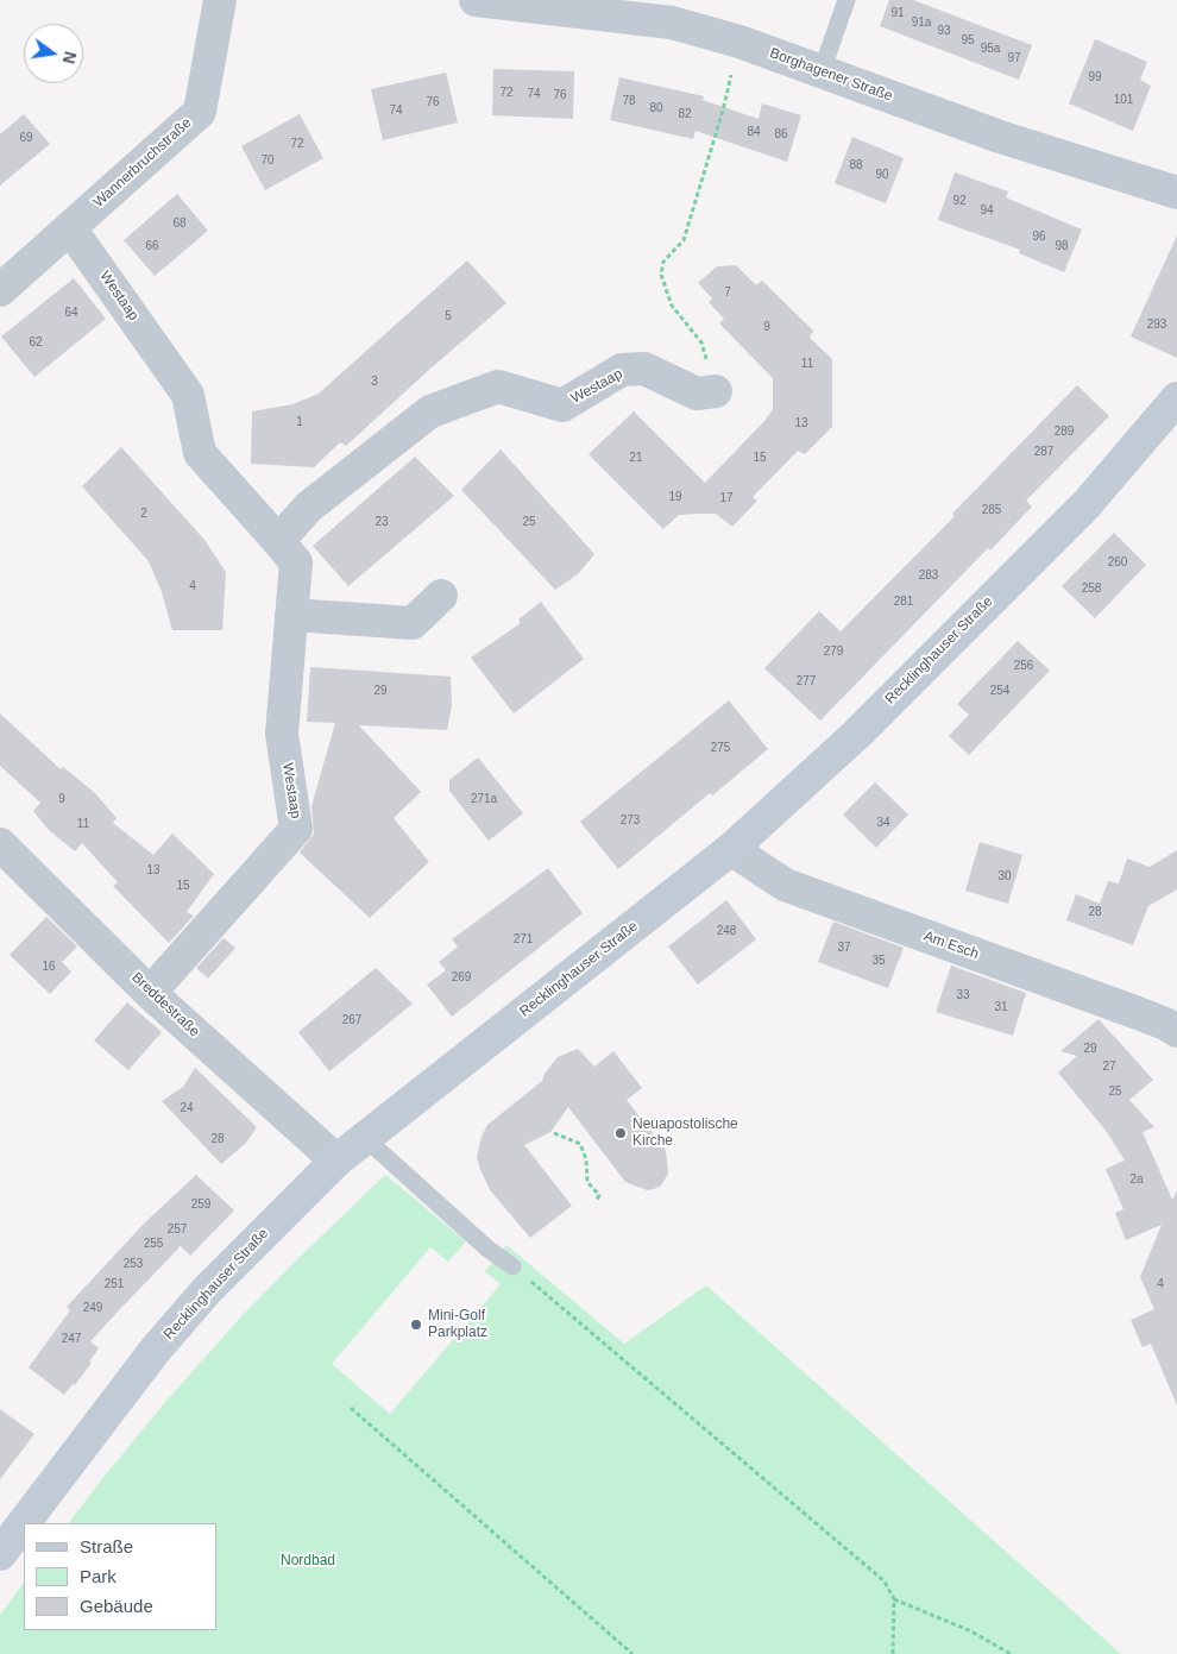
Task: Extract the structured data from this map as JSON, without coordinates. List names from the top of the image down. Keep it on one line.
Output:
{"streets":{"street":["Borghagener Straße","Wannerbruchstraße","Westaap","Recklinghauser Straße","Am Esch","Breddestraße"]},"crossings":[["Wannerbruchstraße","Westaap"],["Westaap","Breddestraße"],["Recklinghauser Straße","Am Esch"],["Recklinghauser Straße","Breddestraße"]],"parks":["Nordbad"],"places":["Neuapostolische Kirche","Mini-Golf Parkplatz"],"house_numbers":["91","91a","93","95","95a","97","99","72","74","76","101","78","76","80","74","82","84","86","69","72","70","88","90","92","94","68","96","66","98","7","64","5","293","9","62","11","3","1","13","289","287","21","15","19","17","285","2","23","25","260","283","4","258","281","279","256","277","29","254","275","9","271a","273","34","11","13","30","15","28","248","271","37","35","16","269","33","31","267","29","27","25","24","28","2a","259","257","255","253","251","4","249","247"],"legend":["Straße","Park","Gebäude"],"north":"right"}
